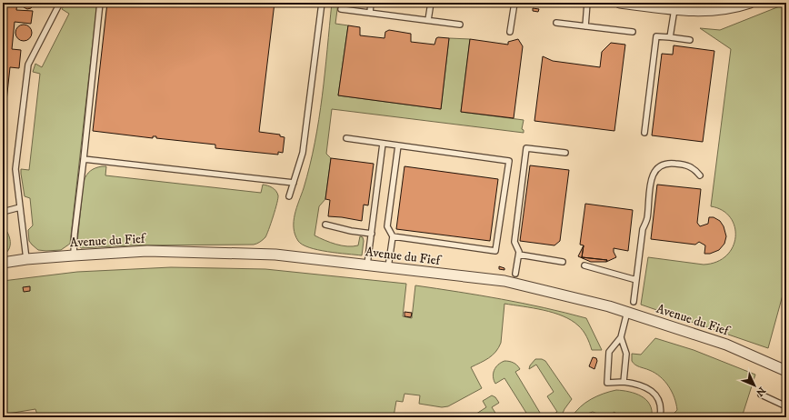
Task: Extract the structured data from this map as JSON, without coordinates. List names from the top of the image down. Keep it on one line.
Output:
{"streets":{"street":["Avenue du Fief"]},"north":"bottom right"}
